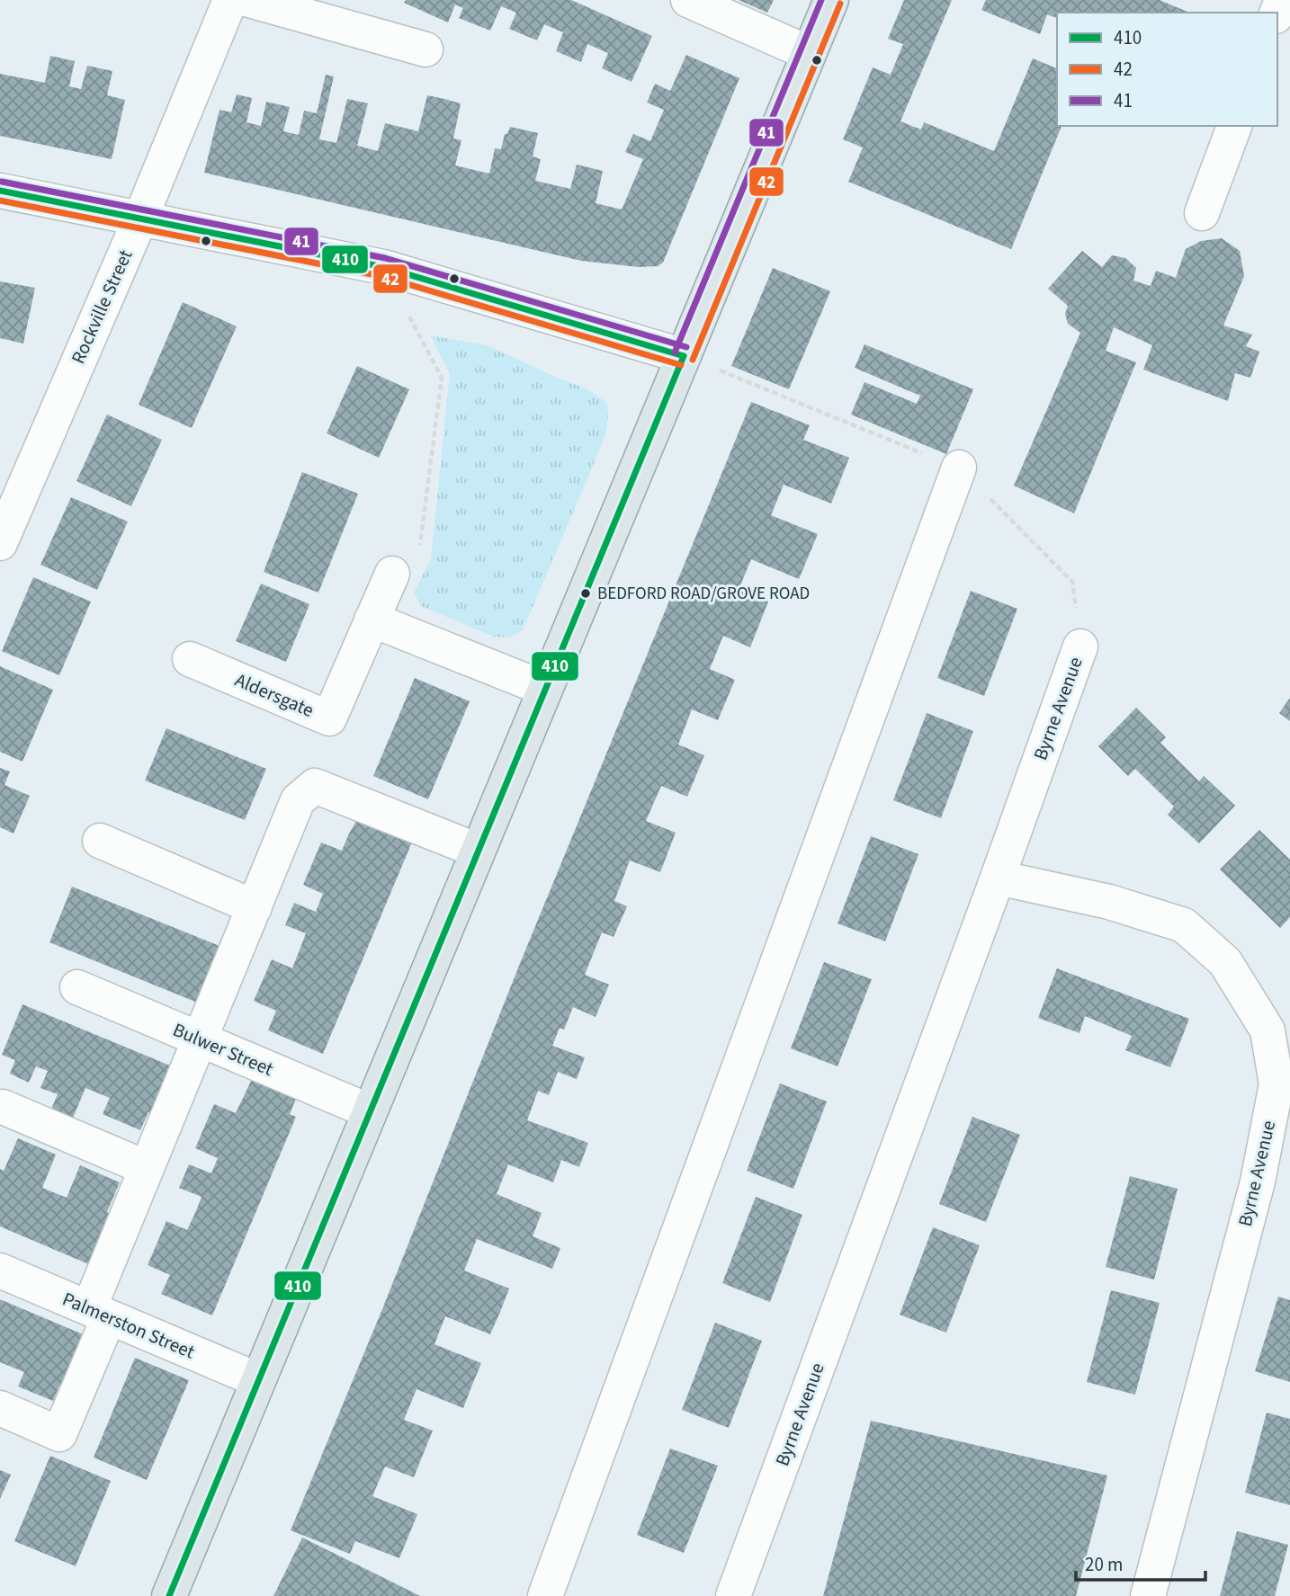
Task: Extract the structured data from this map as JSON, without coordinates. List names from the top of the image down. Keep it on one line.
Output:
{"streets":{"street":["Rockville Street","Aldersgate","Byrne Avenue","Bulwer Street","Palmerston Street"]},"places":["BEDFORD ROAD/GROVE ROAD"],"lines":["transit line 41","transit line 42","transit line 410"],"legend":["410","42","41"],"scale_bar":"20 m"}
